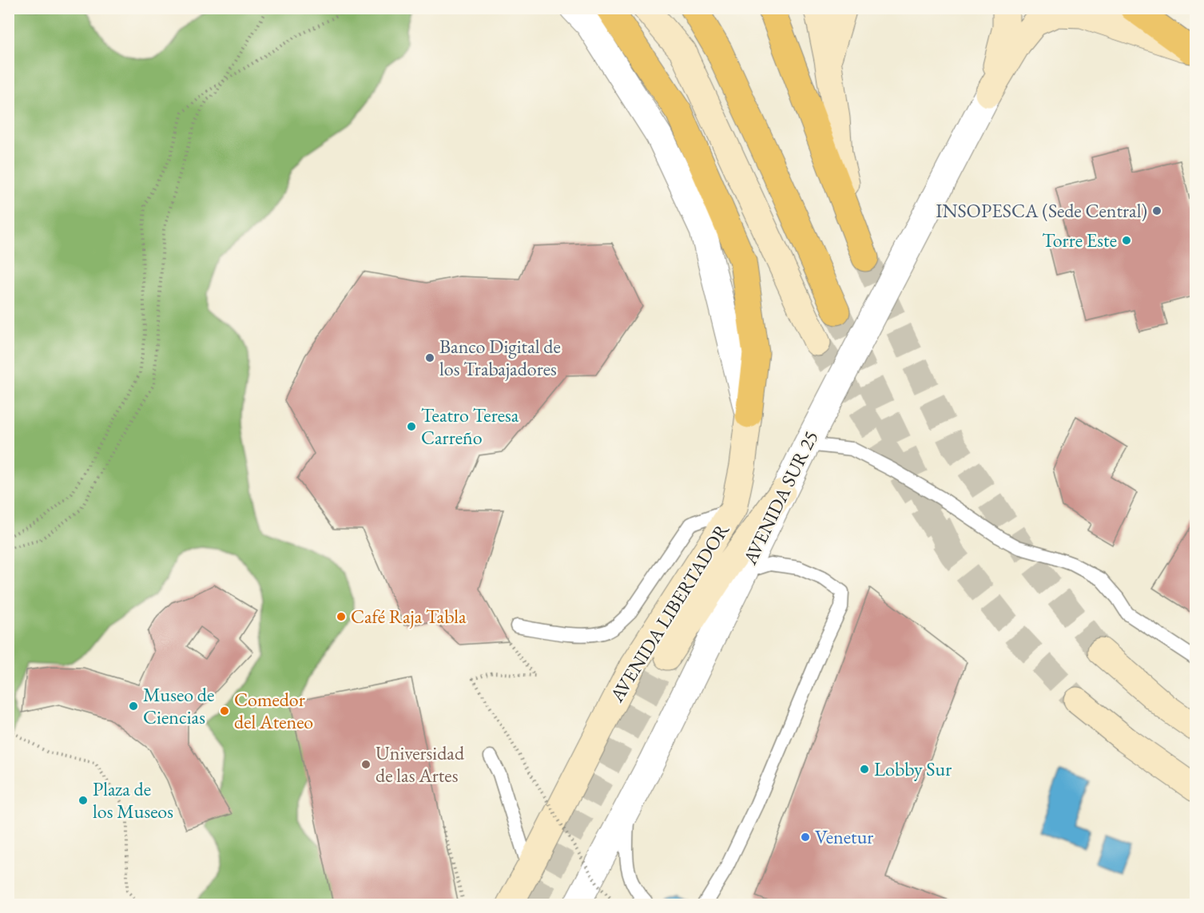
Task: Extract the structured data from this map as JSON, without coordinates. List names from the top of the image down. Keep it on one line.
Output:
{"streets":{"main road":["AVENIDA LIBERTADOR"],"street":["AVENIDA SUR 25"]},"places":["INSOPESCA (Sede Central)","Torre Este","Banco Digital de los Trabajadores","Teatro Teresa Carreño","Café Raja Tabla","Museo de Ciencias","Comedor del Ateneo","Universidad de las Artes","Lobby Sur","Plaza de los Museos","Venetur"]}
